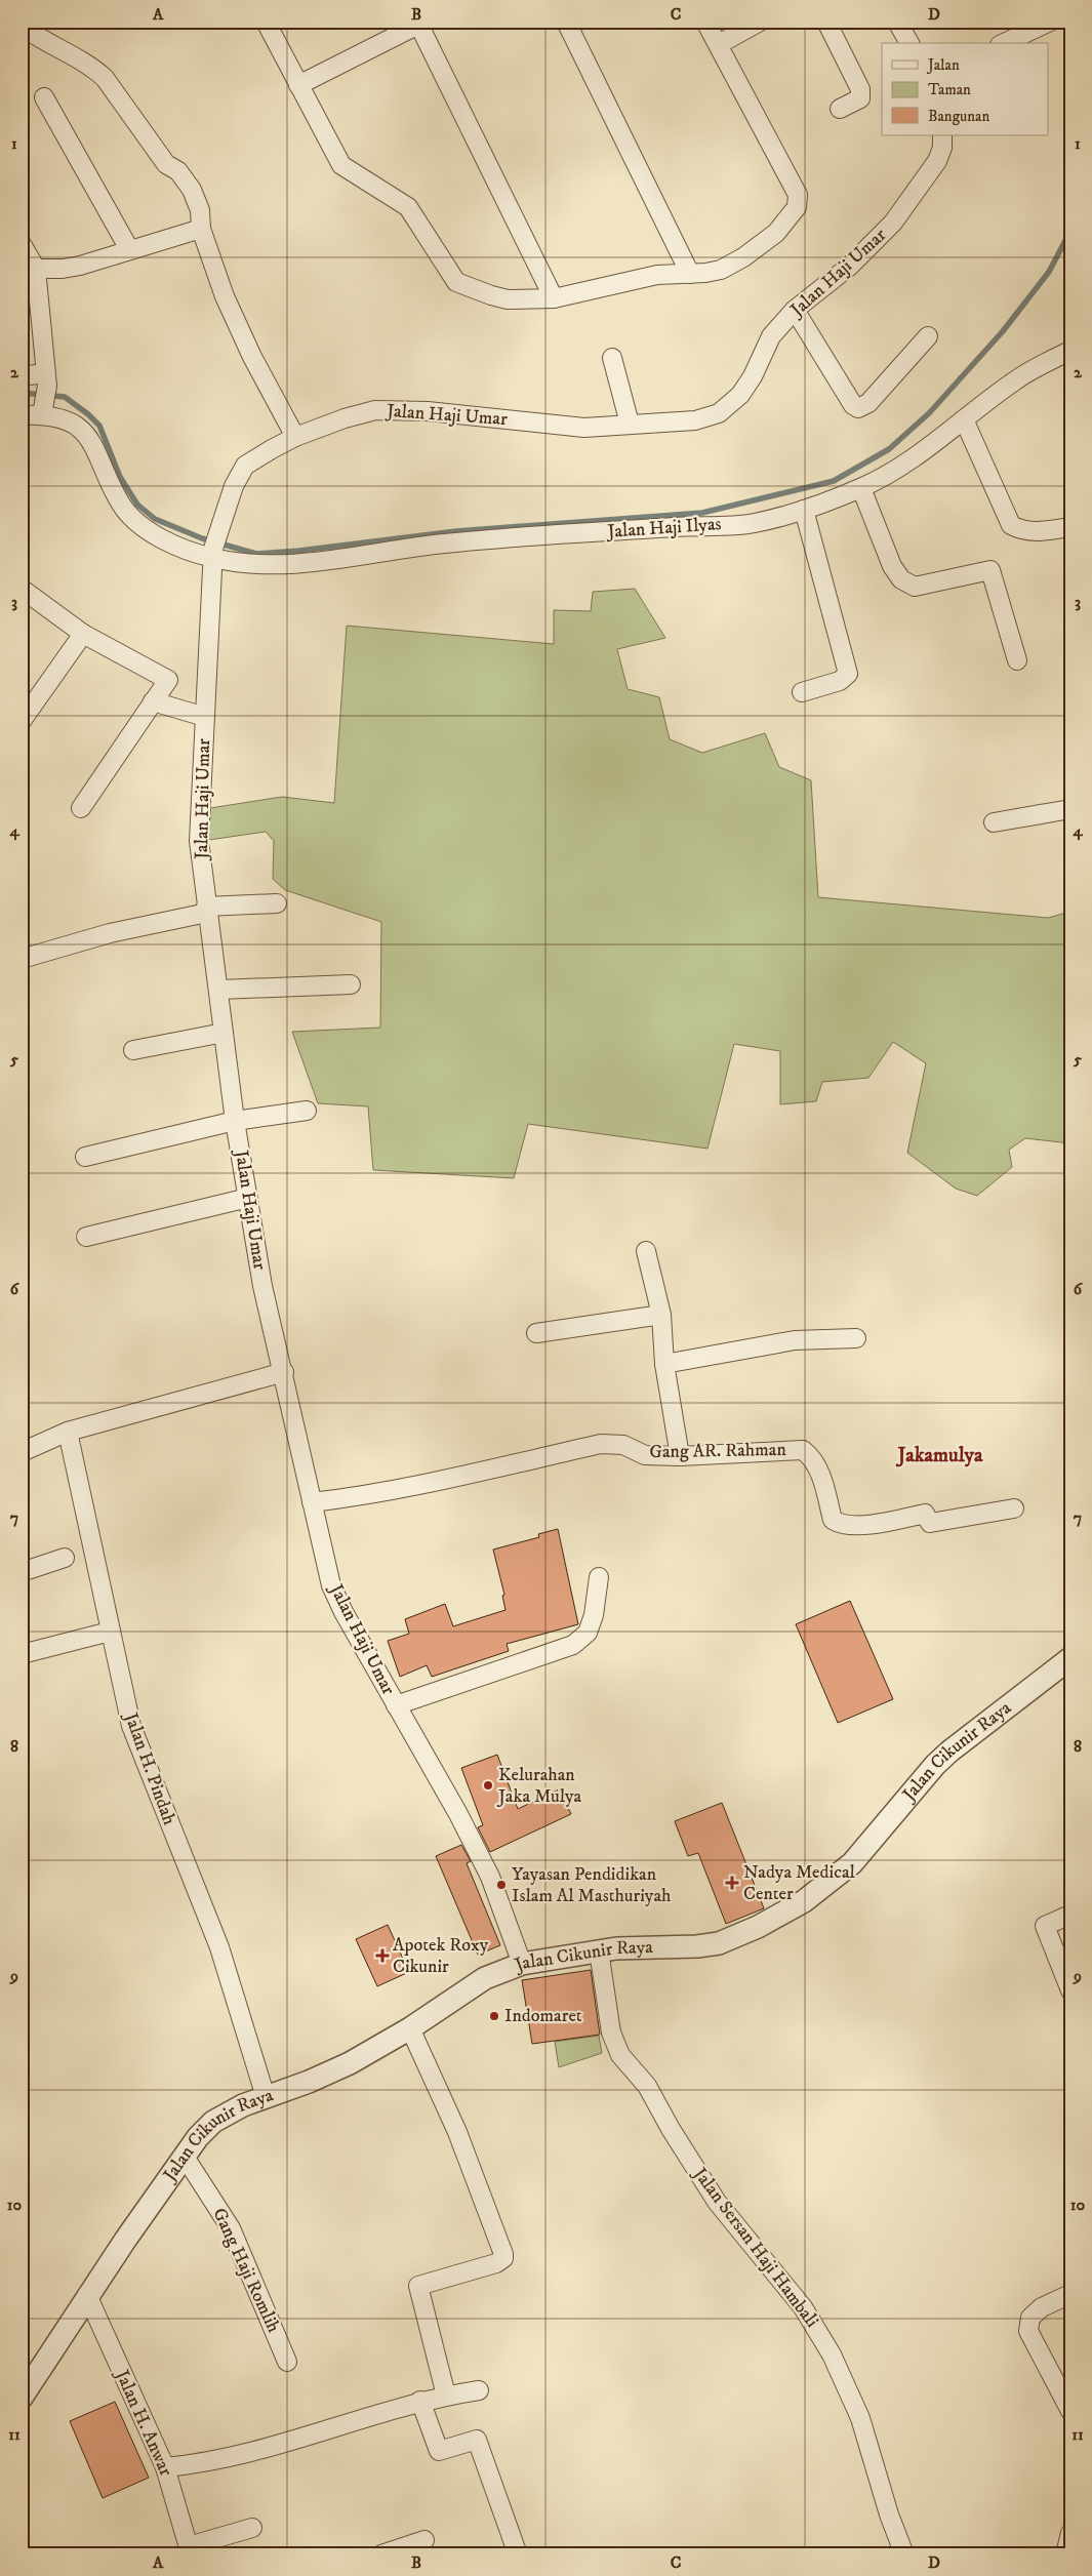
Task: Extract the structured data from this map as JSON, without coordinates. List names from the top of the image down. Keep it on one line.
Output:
{"streets":{"street":["Jalan Haji Umar","Jalan Haji Ilyas","Gang AR. Rahman","Jalan Cikunir Raya","Jalan H. Pindah","Jalan Sersan Haji Hambali","Gang Haji Romlih","Jalan H. Anwar"]},"crossings":[["Jalan Haji Umar","Jalan Haji Ilyas"],["Jalan Haji Umar","Gang AR. Rahman"],["Jalan Haji Umar","Jalan Cikunir Raya"],["Jalan Cikunir Raya","Jalan H. Pindah"],["Jalan Cikunir Raya","Jalan Sersan Haji Hambali"],["Jalan Cikunir Raya","Gang Haji Romlih"],["Jalan Cikunir Raya","Jalan H. Anwar"]],"districts":["Jakamulya"],"places":{"other":["Kelurahan Jaka Mulya","Yayasan Pendidikan Islam Al Masthuriyah","Indomaret"],"health":["Nadya Medical Center","Apotek Roxy Cikunir"]},"legend":["Jalan","Taman","Bangunan"],"grid":{"columns":["A","B","C","D"],"rows":["1","2","3","4","5","6","7","8","9","10","11"]}}
